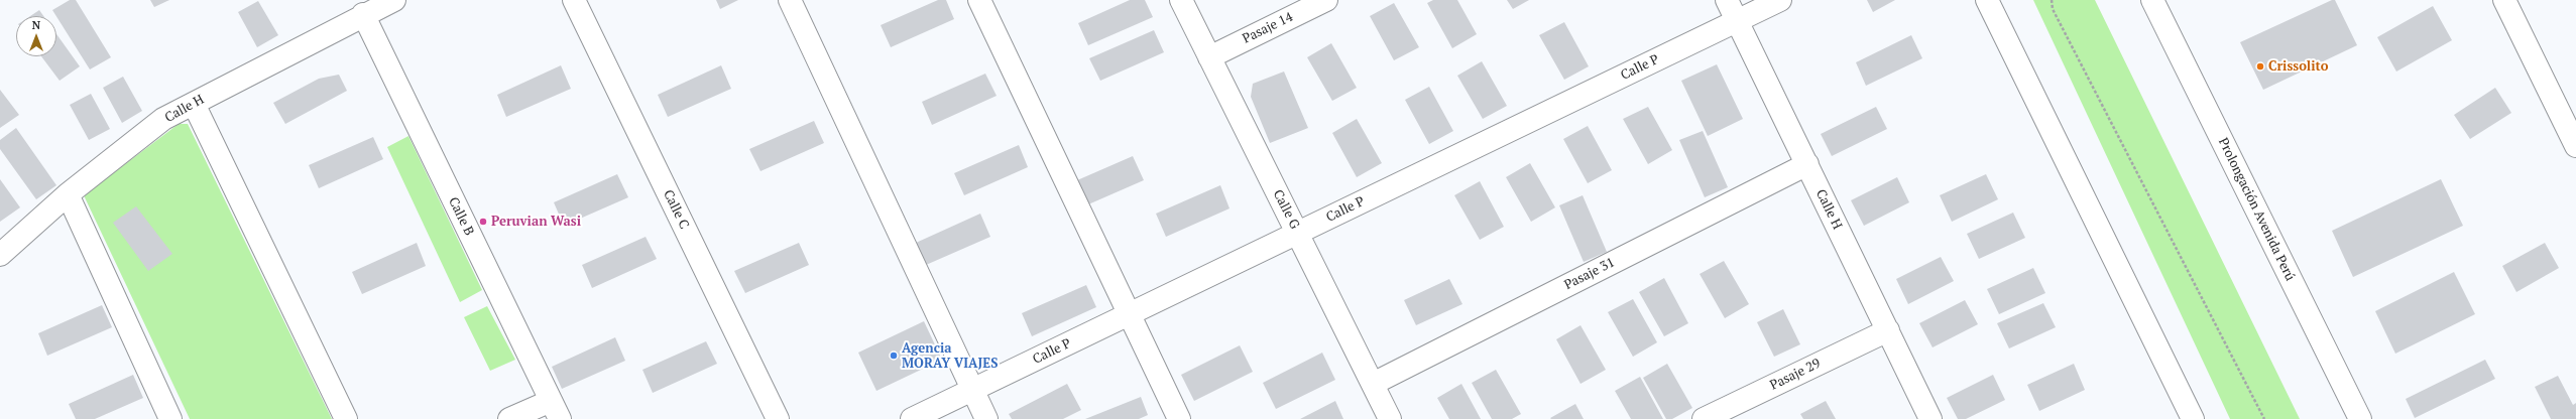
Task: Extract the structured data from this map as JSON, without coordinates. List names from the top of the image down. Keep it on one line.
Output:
{"streets":{"street":["Pasaje 14","Calle P","Calle H","Calle C","Calle G","Prolongación Avenida Perú","Calle B","Pasaje 31","Pasaje 29"]},"crossings":[["Pasaje 14","Calle G"],["Calle P","Calle H"],["Calle P","Calle G"],["Calle H","Calle B"],["Calle H","Pasaje 31"],["Calle H","Pasaje 29"],["Calle G","Pasaje 31"]],"places":["Crissolito","Peruvian Wasi","Agencia MORAY VIAJES"],"north":"top"}
